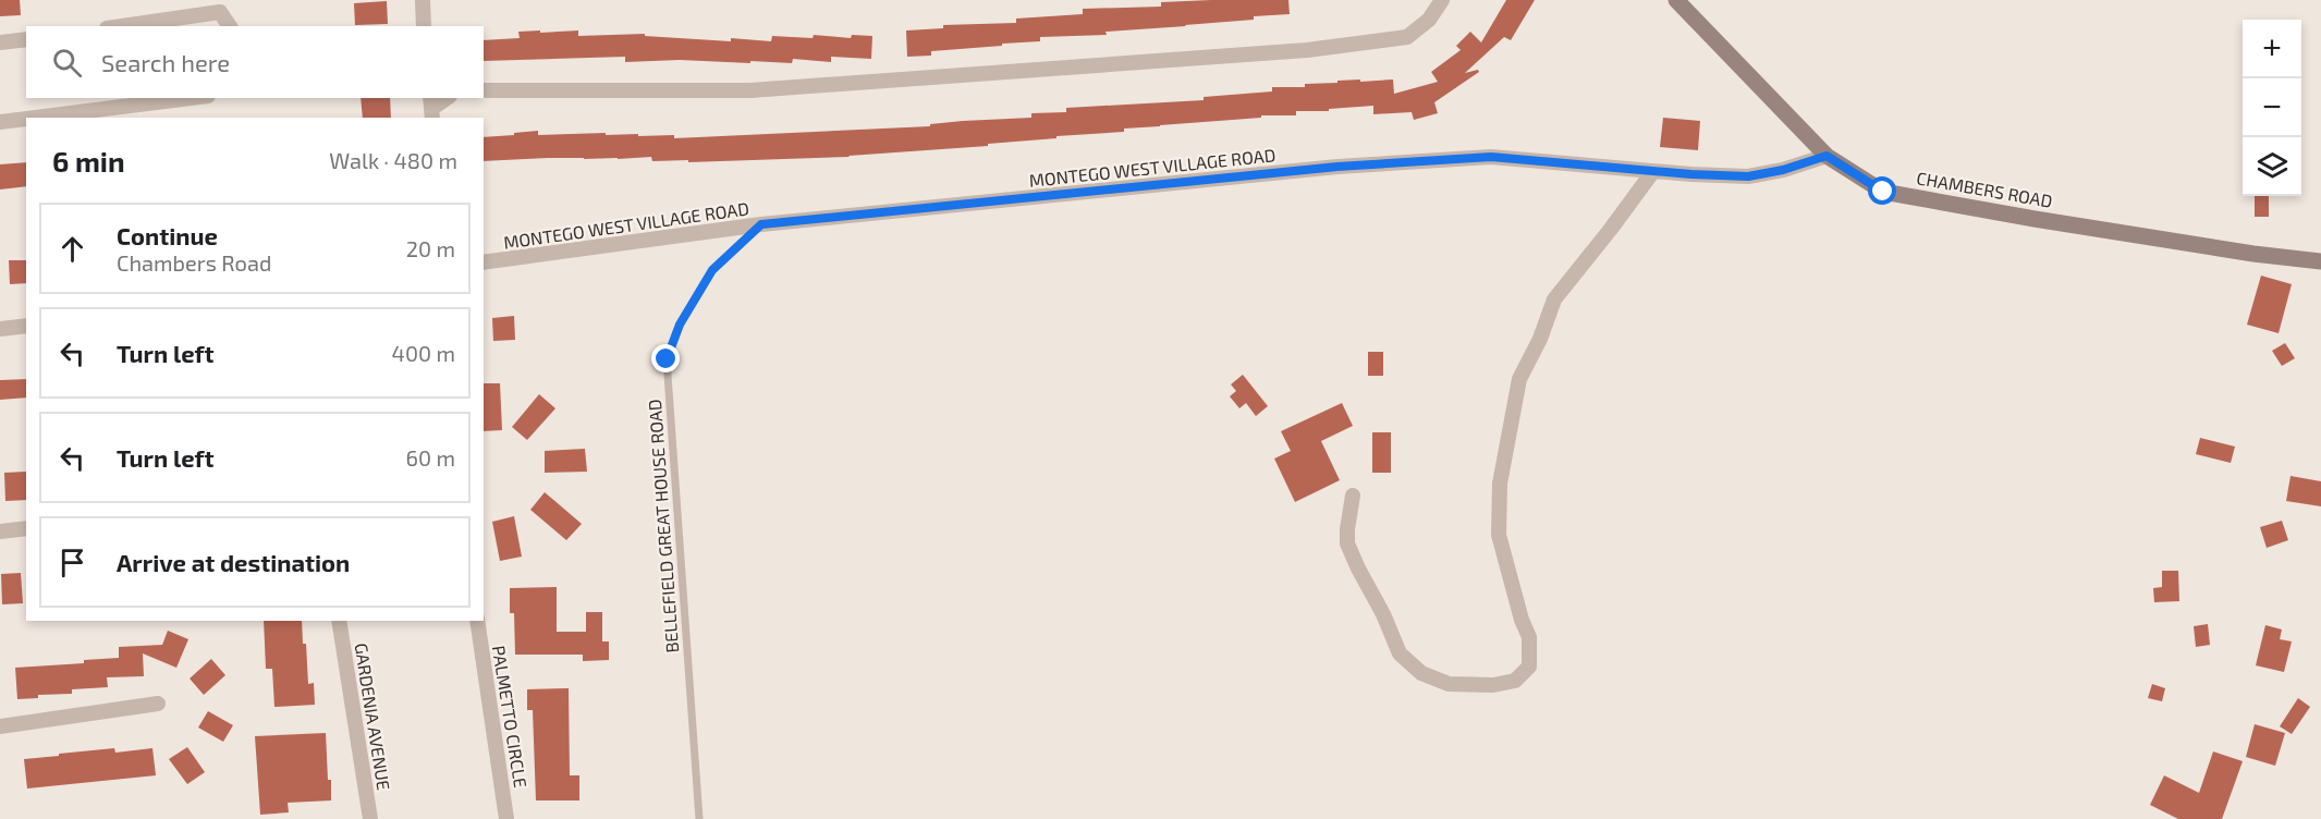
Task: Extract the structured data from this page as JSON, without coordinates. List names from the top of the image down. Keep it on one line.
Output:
{"streets":{"street":["MONTEGO WEST VILLAGE ROAD","CHAMBERS ROAD","GARDENIA AVENUE","PALMETTO CIRCLE"],"lane":["BELLEFIELD GREAT HOUSE ROAD"]},"crossings":[["MONTEGO WEST VILLAGE ROAD","CHAMBERS ROAD"],["MONTEGO WEST VILLAGE ROAD","BELLEFIELD GREAT HOUSE ROAD"]],"page":{"map_buttons":["+","−"],"search":"Search here","heading":["6 min","Walk · 480 m"],"list":[["Continue","Chambers Road","20 m"],["Turn left","400 m"],["Turn left","60 m"],"Arrive at destination"]}}
